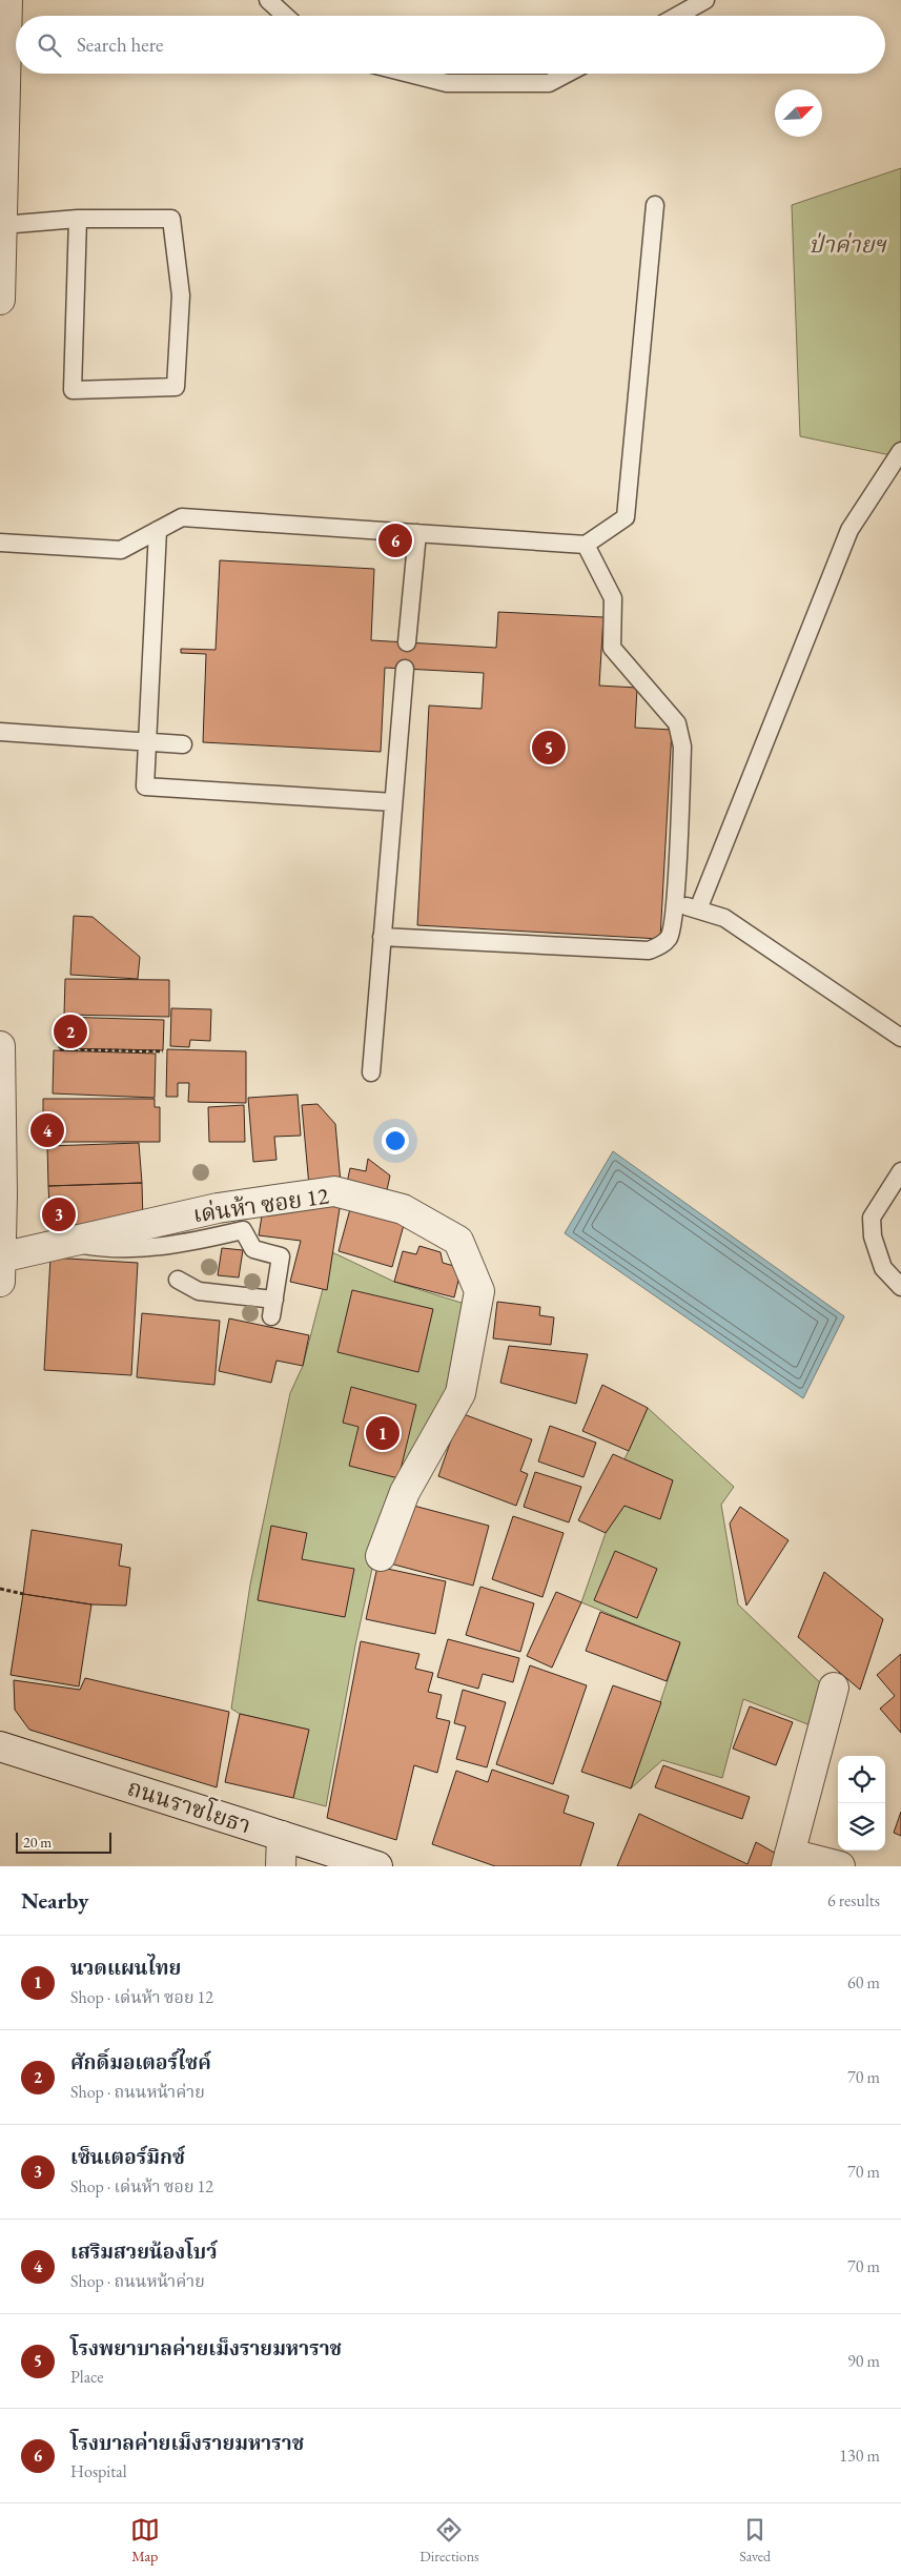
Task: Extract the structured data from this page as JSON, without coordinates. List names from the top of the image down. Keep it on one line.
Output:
{"streets":{"street":["เด่นห้า ซอย 12","ถนนราชโยธา"]},"parks":["ป่าค่ายฯ"],"scale_bar":"20 m","north":"top right","page":{"search":"Search here","pins":["6","5","2","4","3","1"],"scale":"20 m","heading":["Nearby","6 results"],"list":[{"mark":"1","name":"นวดแผนไทย","note":"Shop · เด่นห้า ซอย 12","value":"60 m"},{"mark":"2","name":"ศักดิ์มอเตอร์ไซค์","note":"Shop · ถนนหน้าค่าย","value":"70 m"},{"mark":"3","name":"เซ็นเตอร์มิกซ์","note":"Shop · เด่นห้า ซอย 12","value":"70 m"},{"mark":"4","name":"เสริมสวยน้องโบว์","note":"Shop · ถนนหน้าค่าย","value":"70 m"},{"mark":"5","name":"โรงพยาบาลค่ายเม็งรายมหาราช","note":"Place","value":"90 m"},{"mark":"6","name":"โรงบาลค่ายเม็งรายมหาราช","note":"Hospital","value":"130 m"}],"nav":["Map","Directions","Saved"]}}
